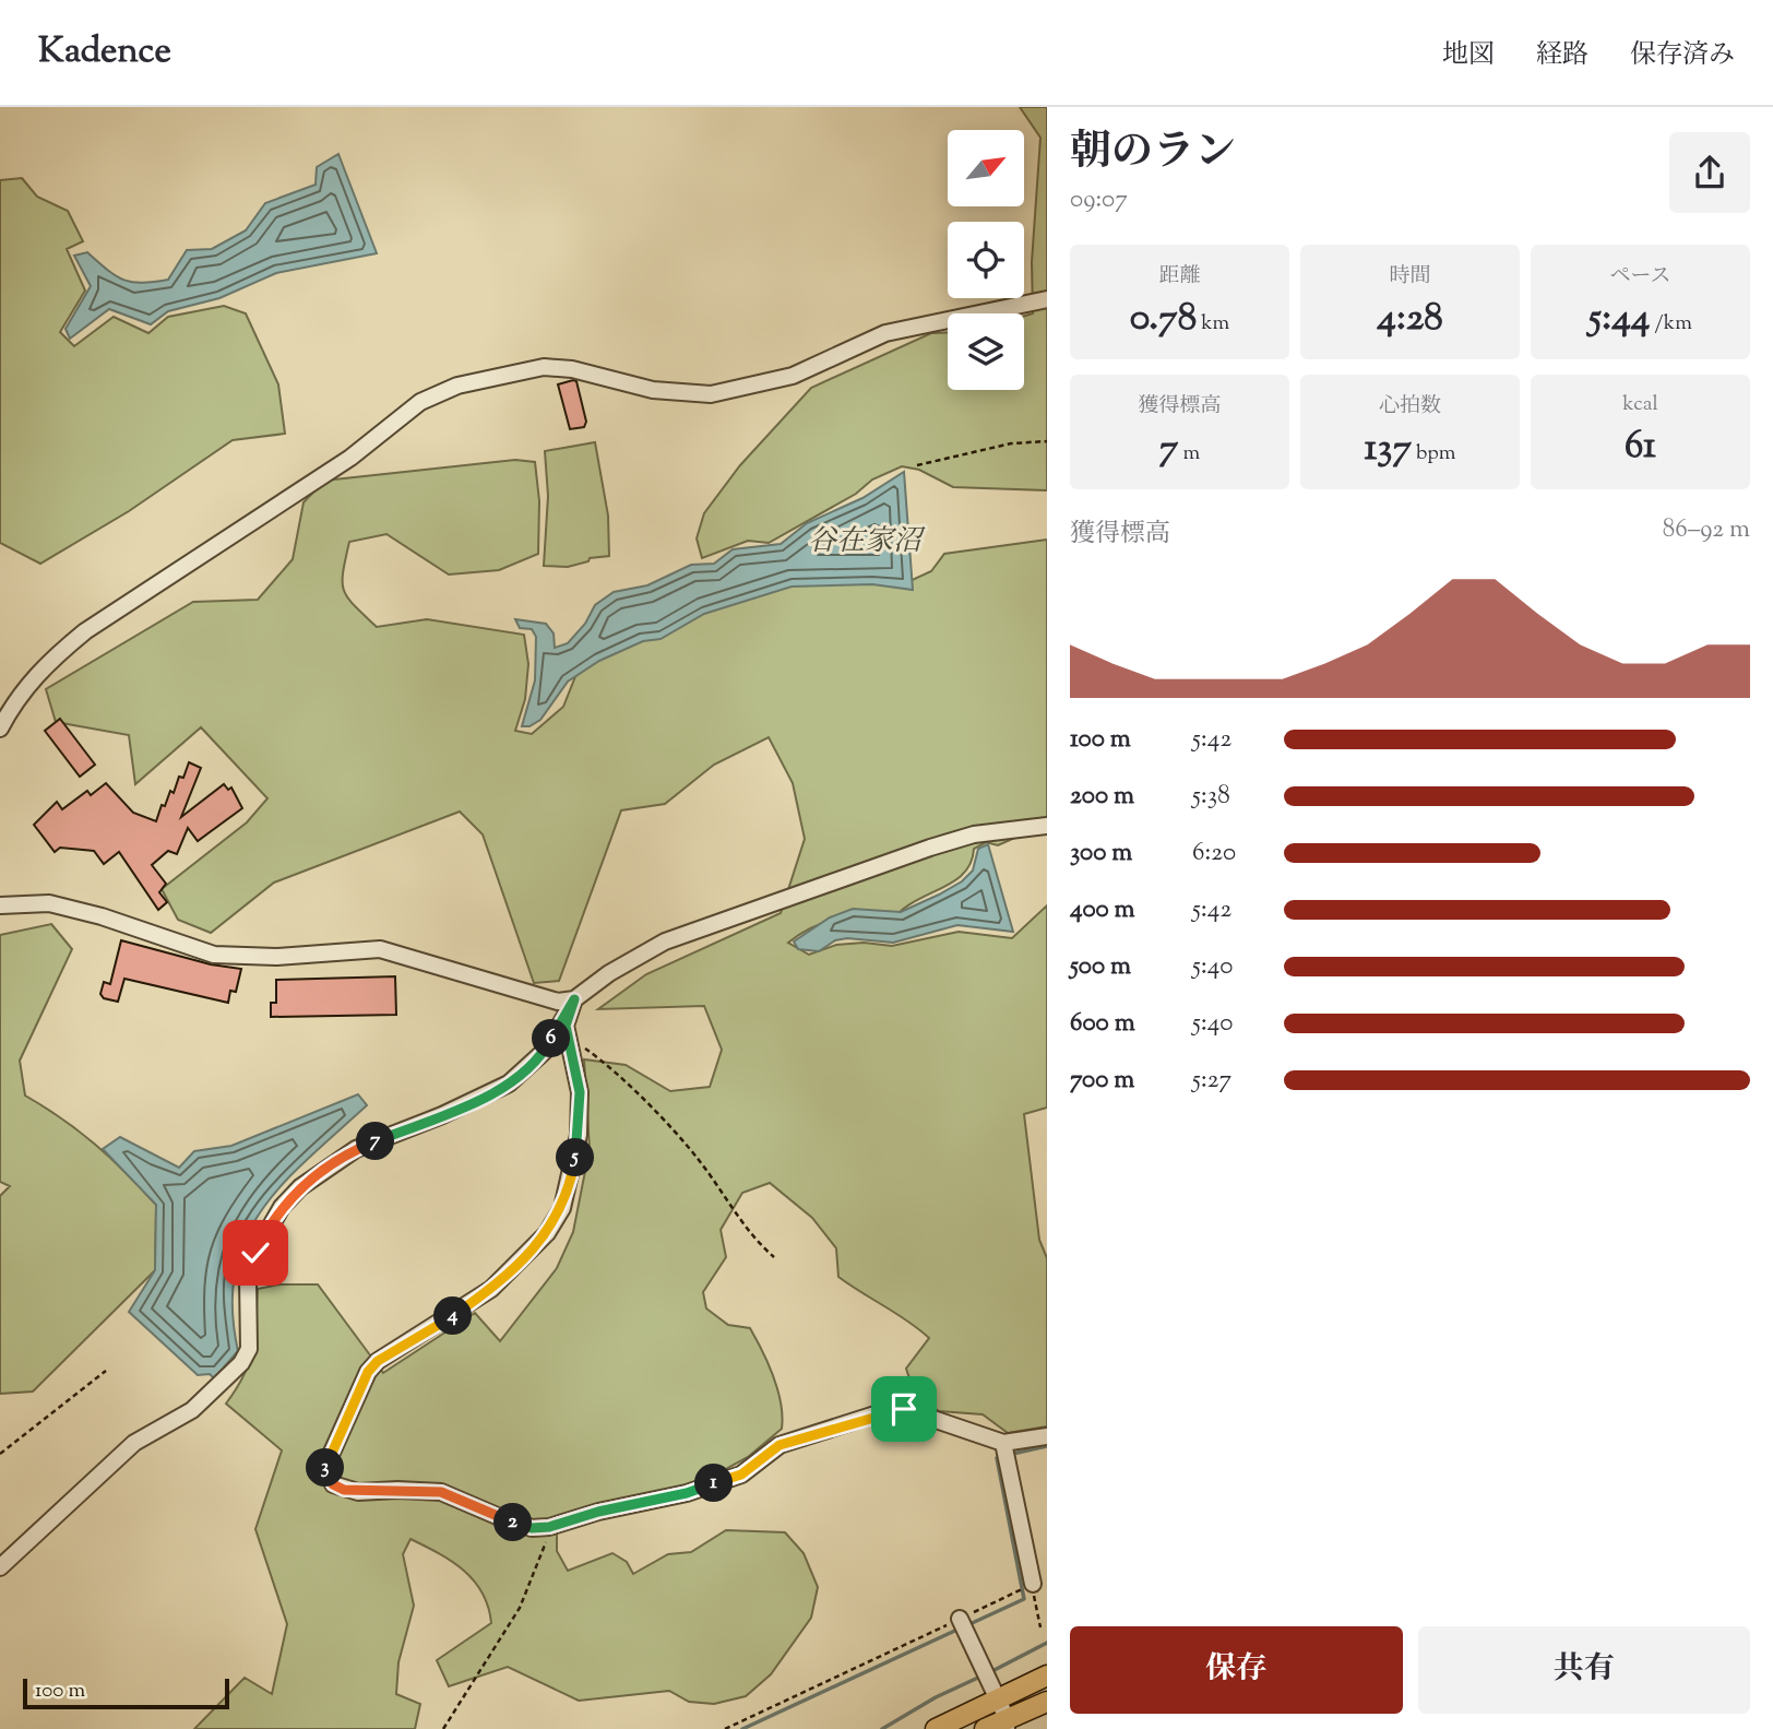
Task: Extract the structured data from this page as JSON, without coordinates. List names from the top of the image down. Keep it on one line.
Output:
{"water":["谷在家沼"],"scale_bar":"100 m","north":"top right","page":{"header":"Kadence","nav":["地図","経路","保存済み"],"heading":["朝のラン","09:07"],"stats":[["距離","0.78 km"],["時間","4:28"],["ペース","5:44 /km"],["獲得標高","7 m"],["心拍数","137 bpm"],["kcal","61"]],"chart":["獲得標高","86–92 m"],"list":[{"name":"100 m","note":"5:42"},{"name":"200 m","note":"5:38"},{"name":"300 m","note":"6:20"},{"name":"400 m","note":"5:42"},{"name":"500 m","note":"5:40"},{"name":"600 m","note":"5:40"},{"name":"700 m","note":"5:27"}],"pins":["6","7","5","4","3","1","2"],"buttons":["保存","共有"],"scale":"100 m"}}
